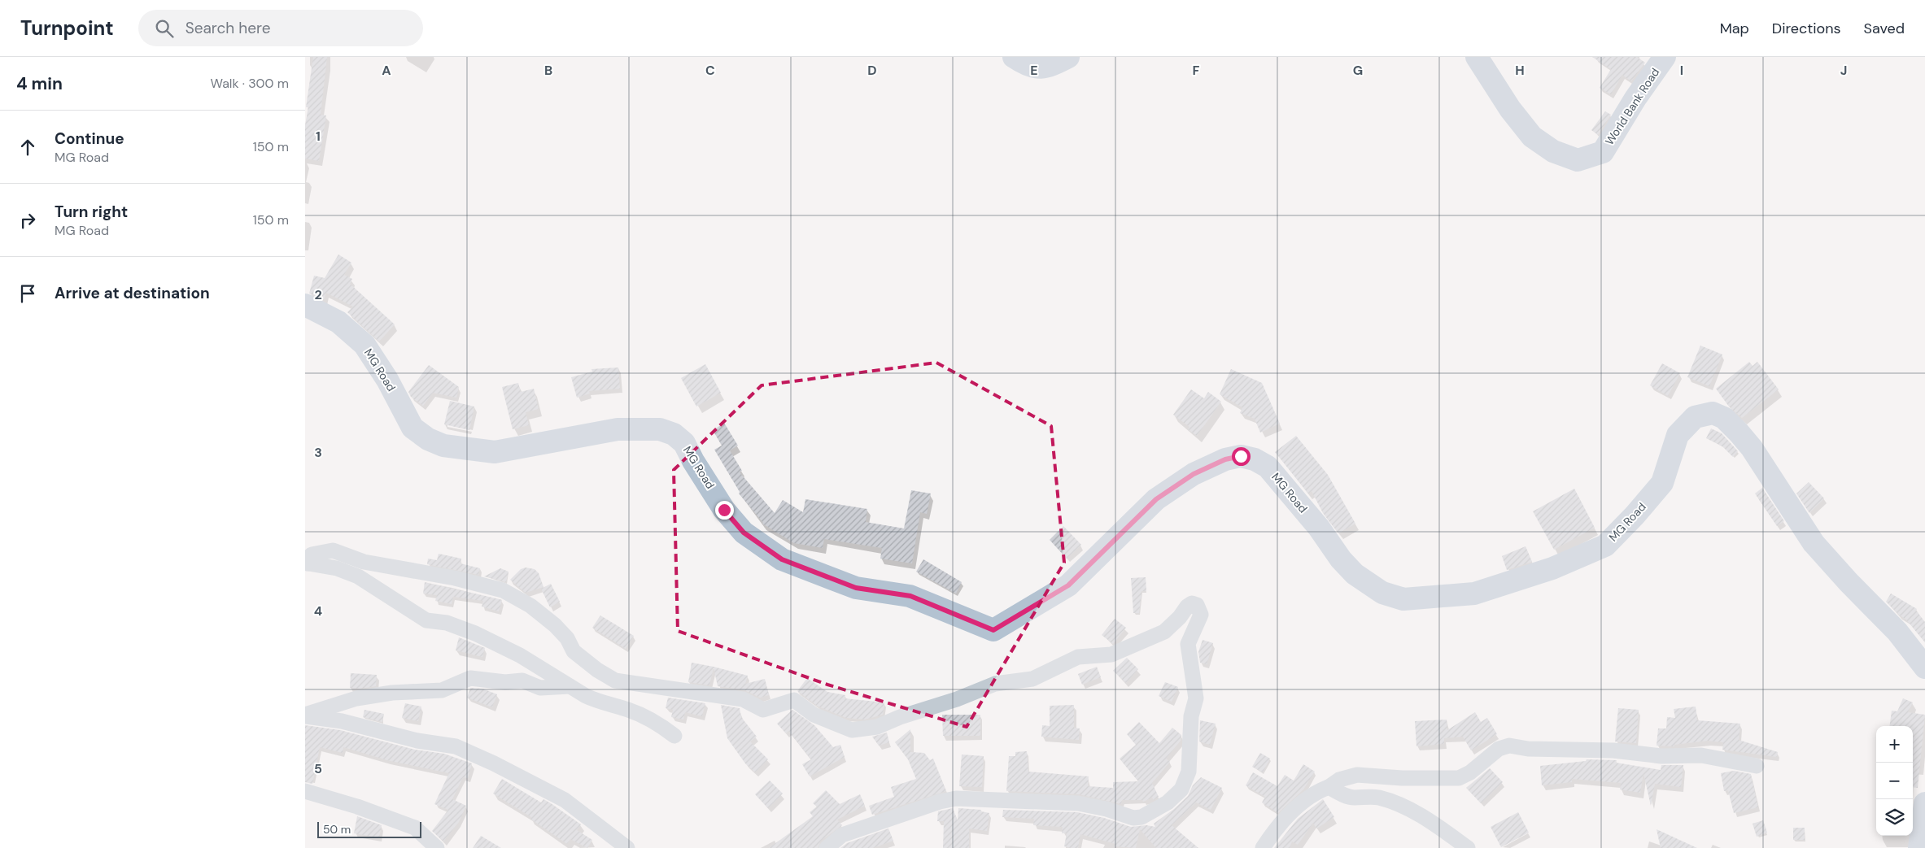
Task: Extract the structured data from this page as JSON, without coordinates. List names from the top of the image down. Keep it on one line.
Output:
{"streets":{"main road":["World Bank Road","MG Road"]},"scale_bar":"50 m","page":{"header":"Turnpoint","search":"Search here","nav":["Map","Directions","Saved"],"heading":["4 min","Walk · 300 m"],"list":[["Continue","MG Road","150 m"],["Turn right","MG Road","150 m"],"Arrive at destination"],"map_buttons":["+","−"],"scale":"50 m"},"grid":{"columns":["A","B","C","D","E","F","G","H","I","J"],"rows":["1","2","3","4","5"]}}
